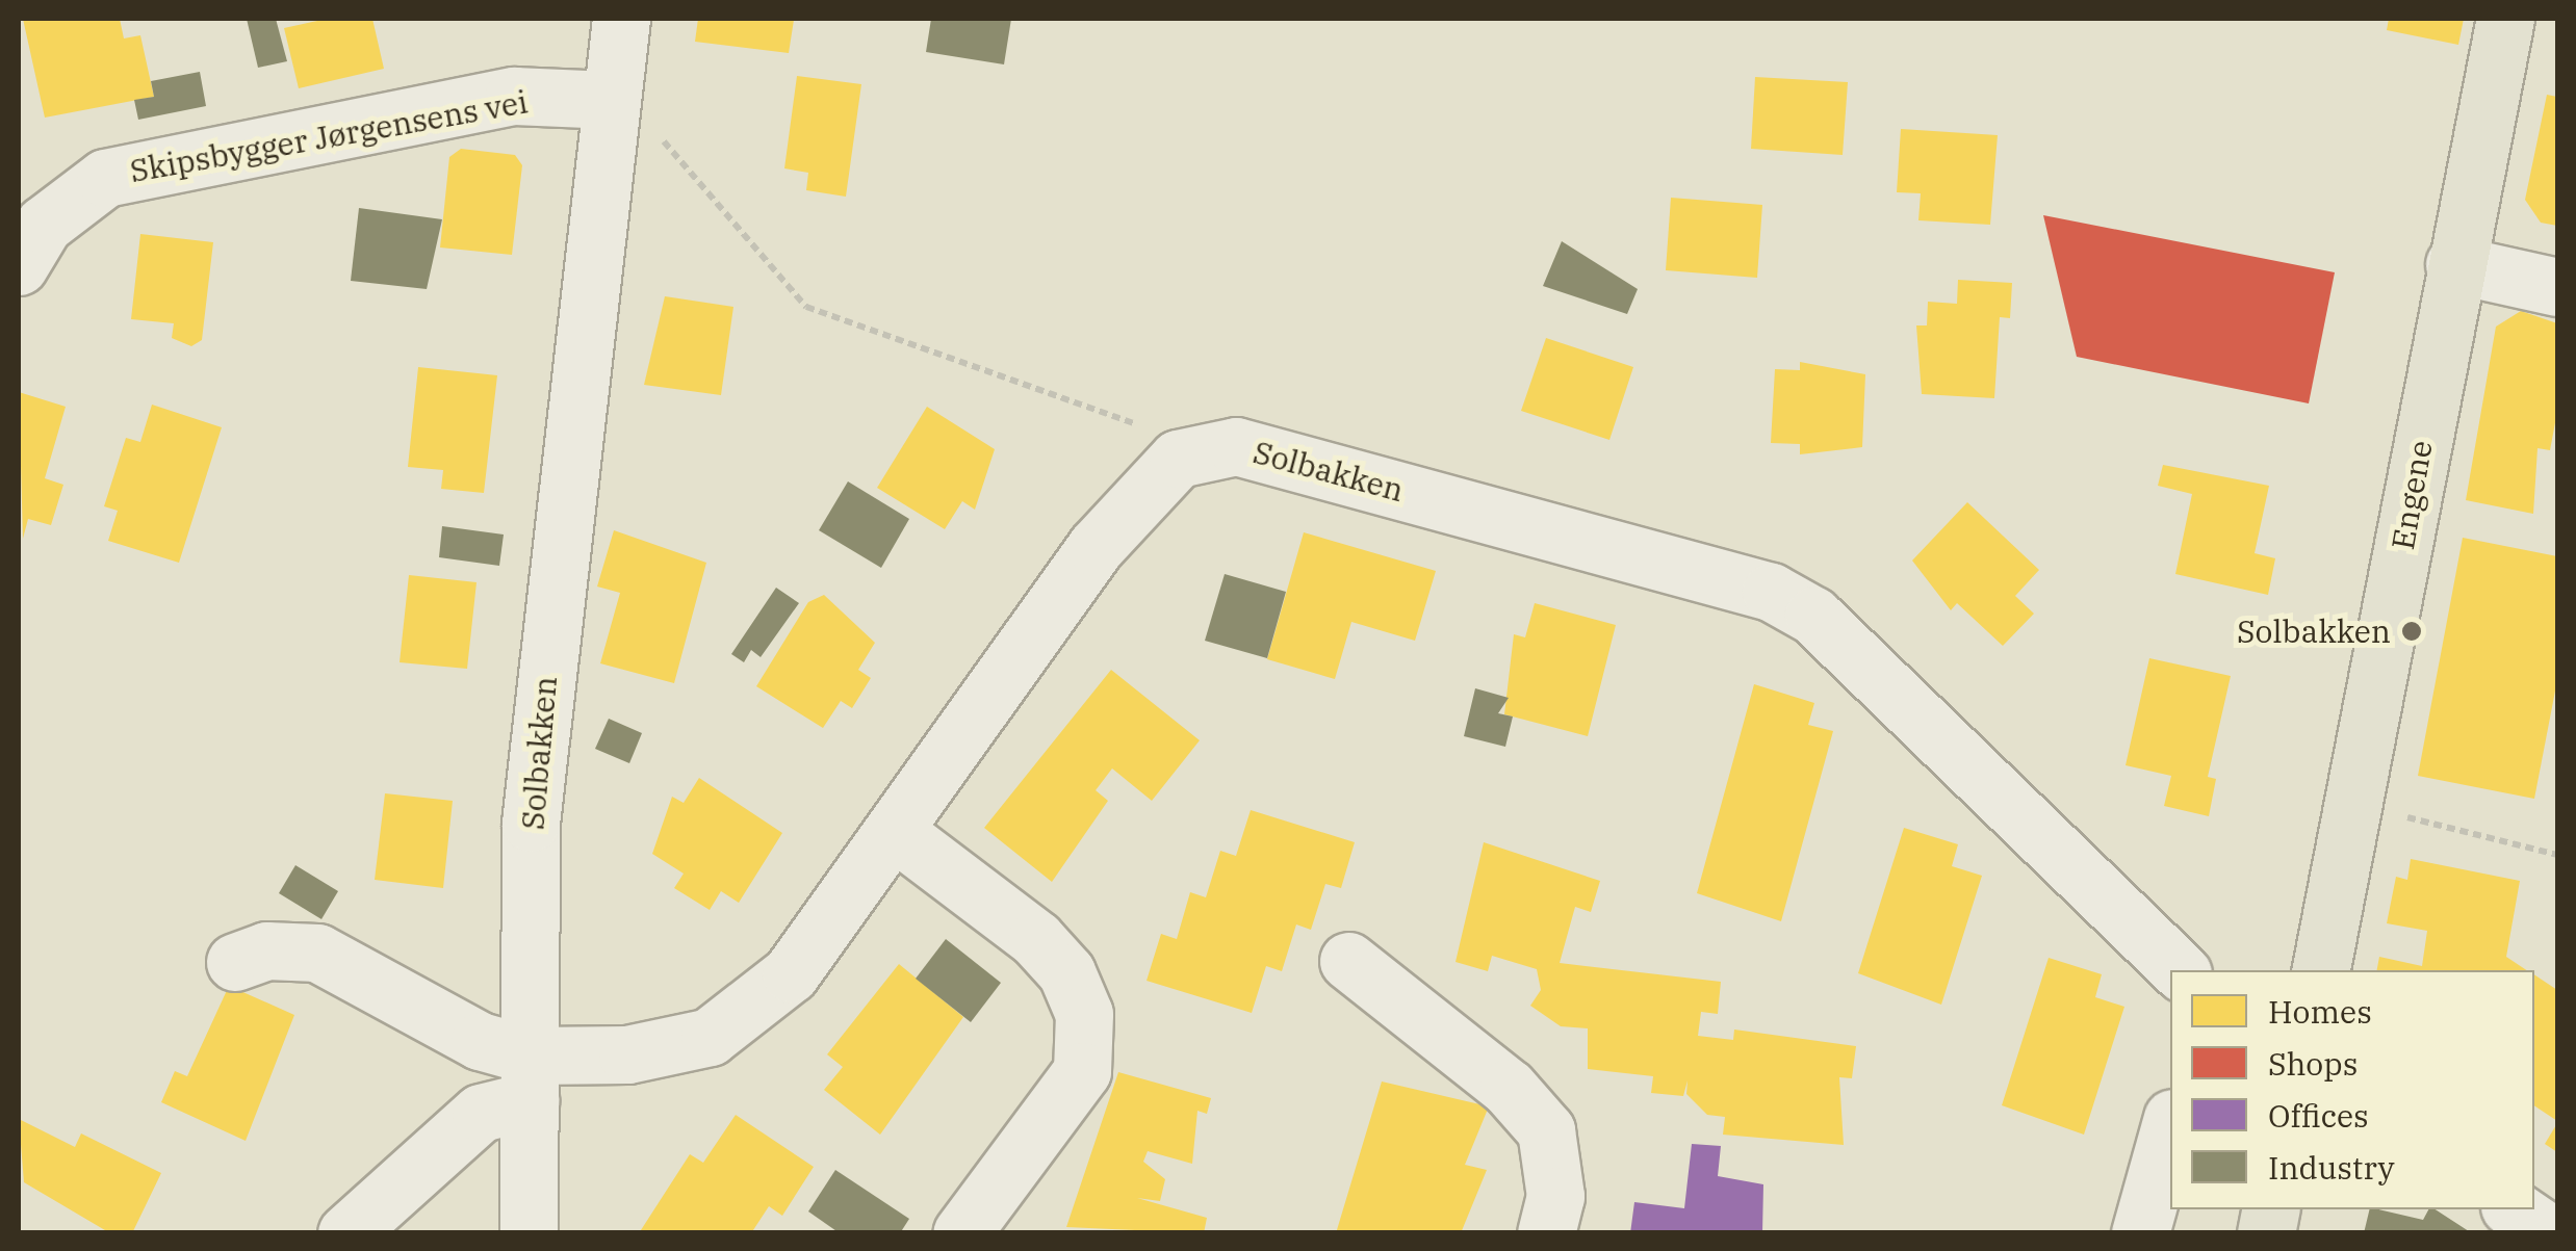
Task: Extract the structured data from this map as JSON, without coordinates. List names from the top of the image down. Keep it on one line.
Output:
{"streets":{"main road":["Engene"],"street":["Skipsbygger Jørgensens vei","Solbakken"]},"crossings":[["Skipsbygger Jørgensens vei","Solbakken"]],"places":["Solbakken"],"legend":["Homes","Shops","Offices","Industry"]}
